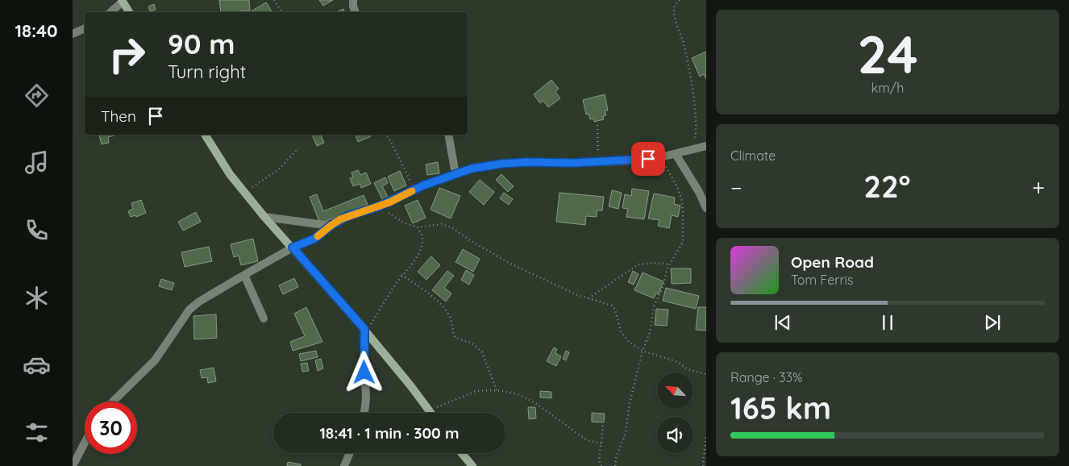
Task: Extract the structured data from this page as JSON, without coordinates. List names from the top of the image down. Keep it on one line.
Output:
{"north":"top left","page":{"tabs":"18:40","tile":[["24","km/h"],"Climate",["Range · 33%","165 km"]],"turn":["90 m","Turn right"],"then":"Then","heat":["−","22°","+"],"song":["Open Road","Tom Ferris"],"limit":"30","trip":"18:41 · 1 min · 300 m"}}
